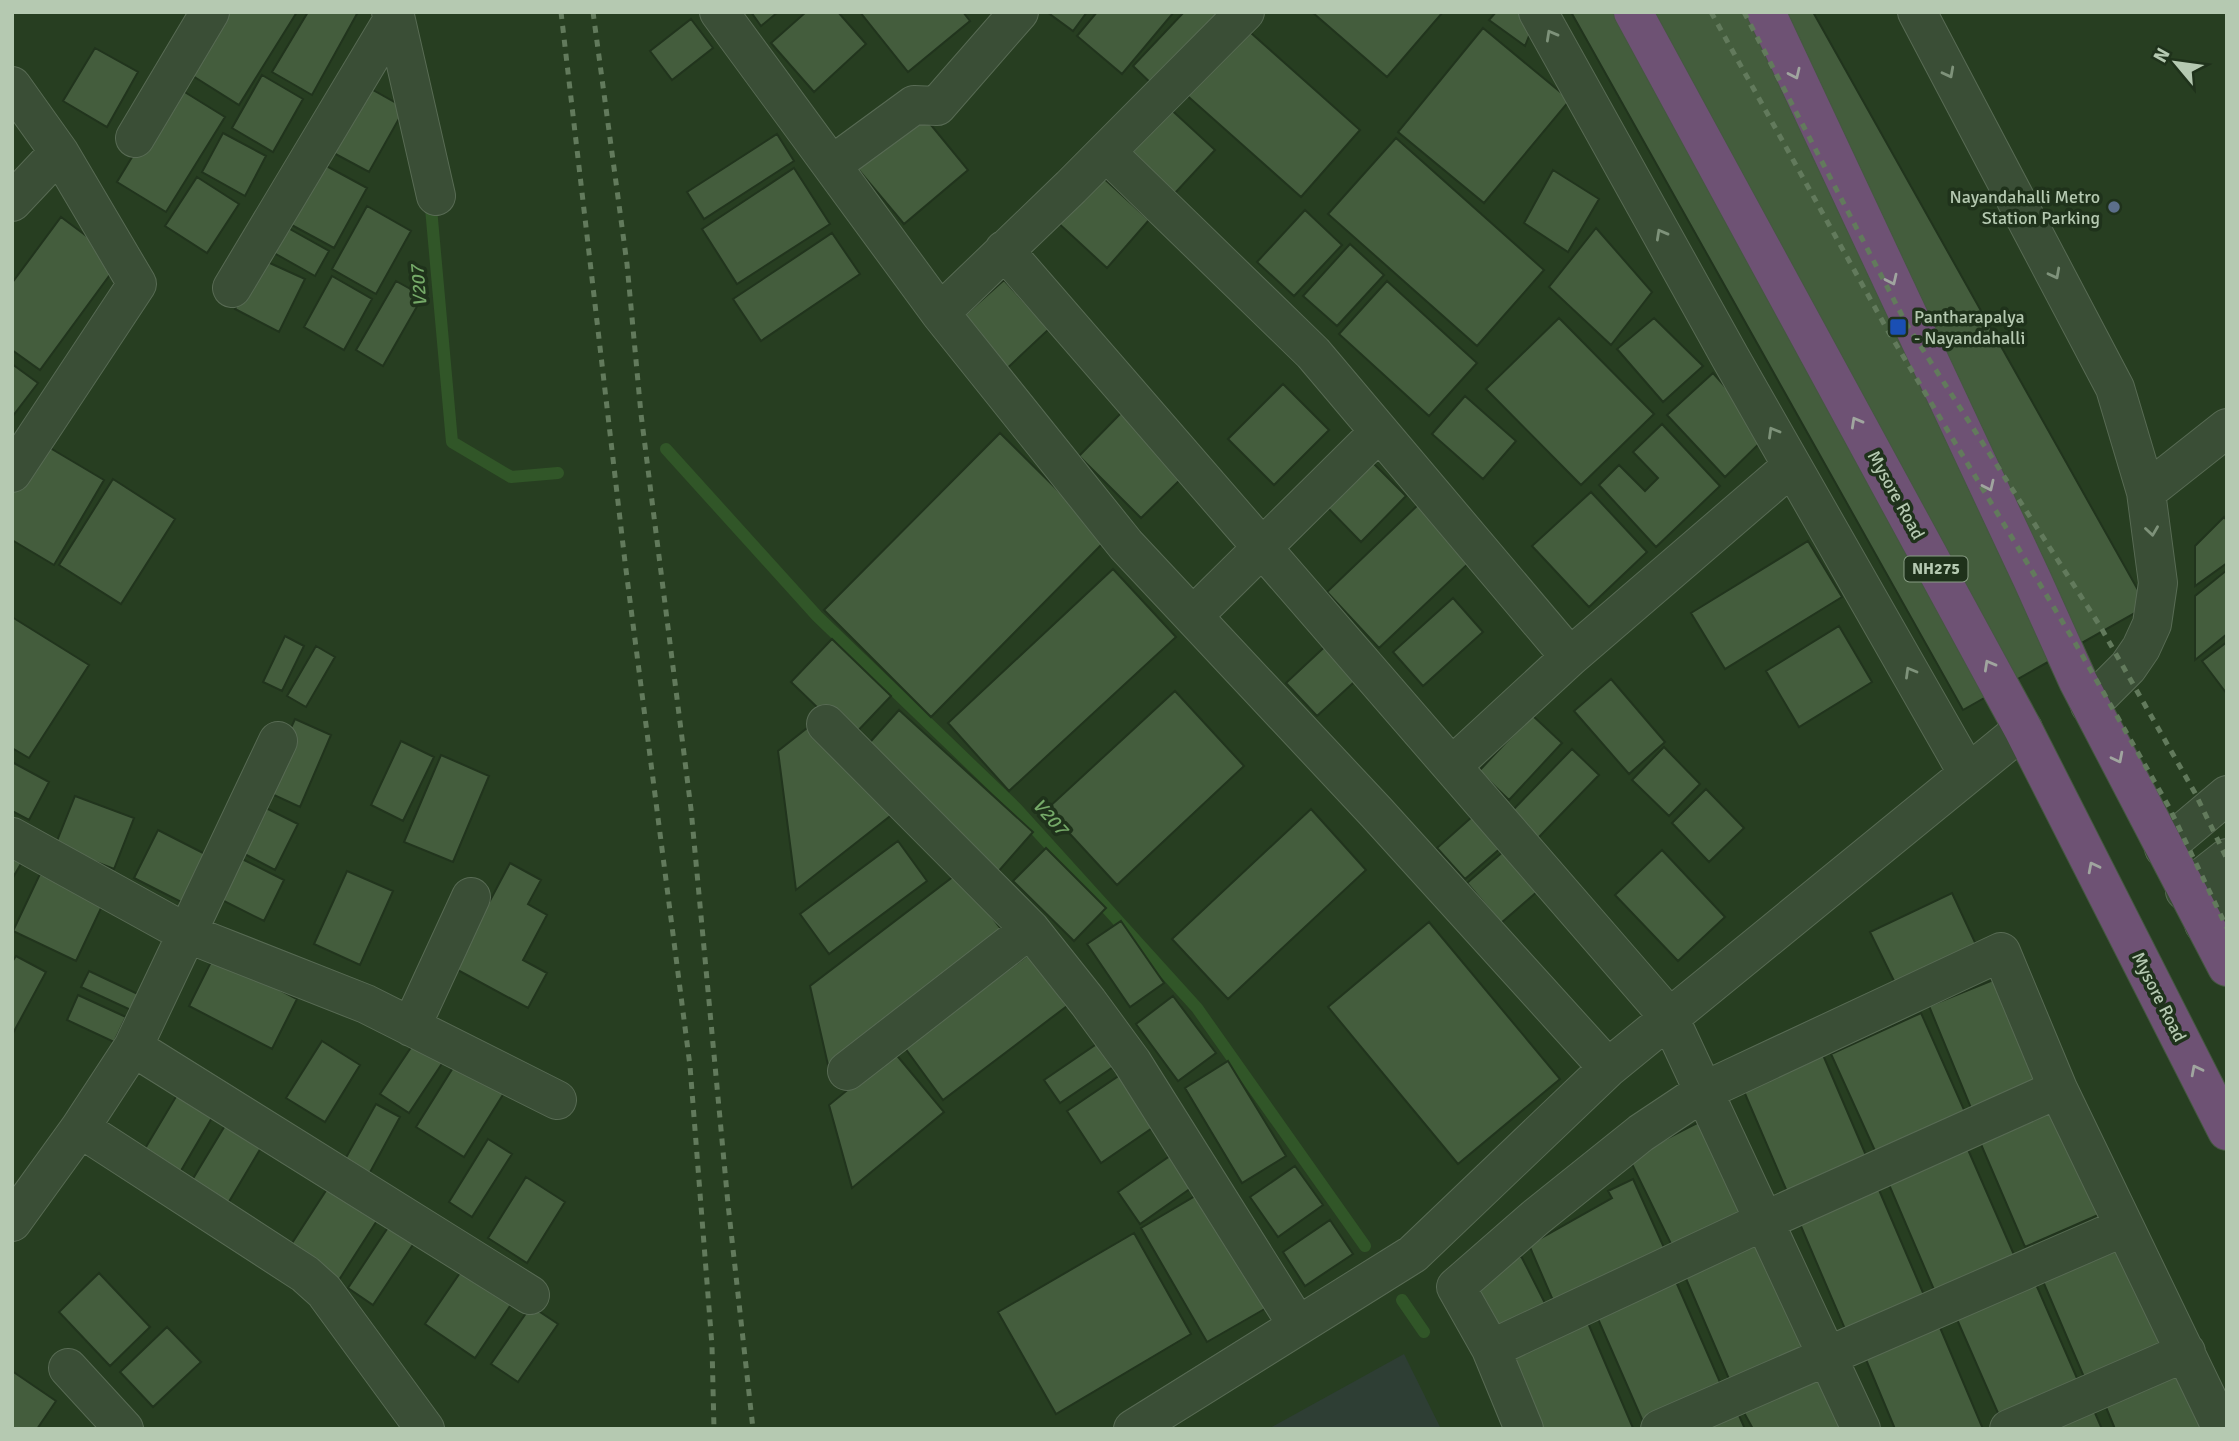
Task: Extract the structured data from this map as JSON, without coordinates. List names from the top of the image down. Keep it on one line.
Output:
{"streets":{"highway":["Mysore Road","NH275"]},"water":["V207"],"places":{"other":["Nayandahalli Metro Station Parking"],"transit":["Pantharapalya - Nayandahalli"]},"north":"top left"}
